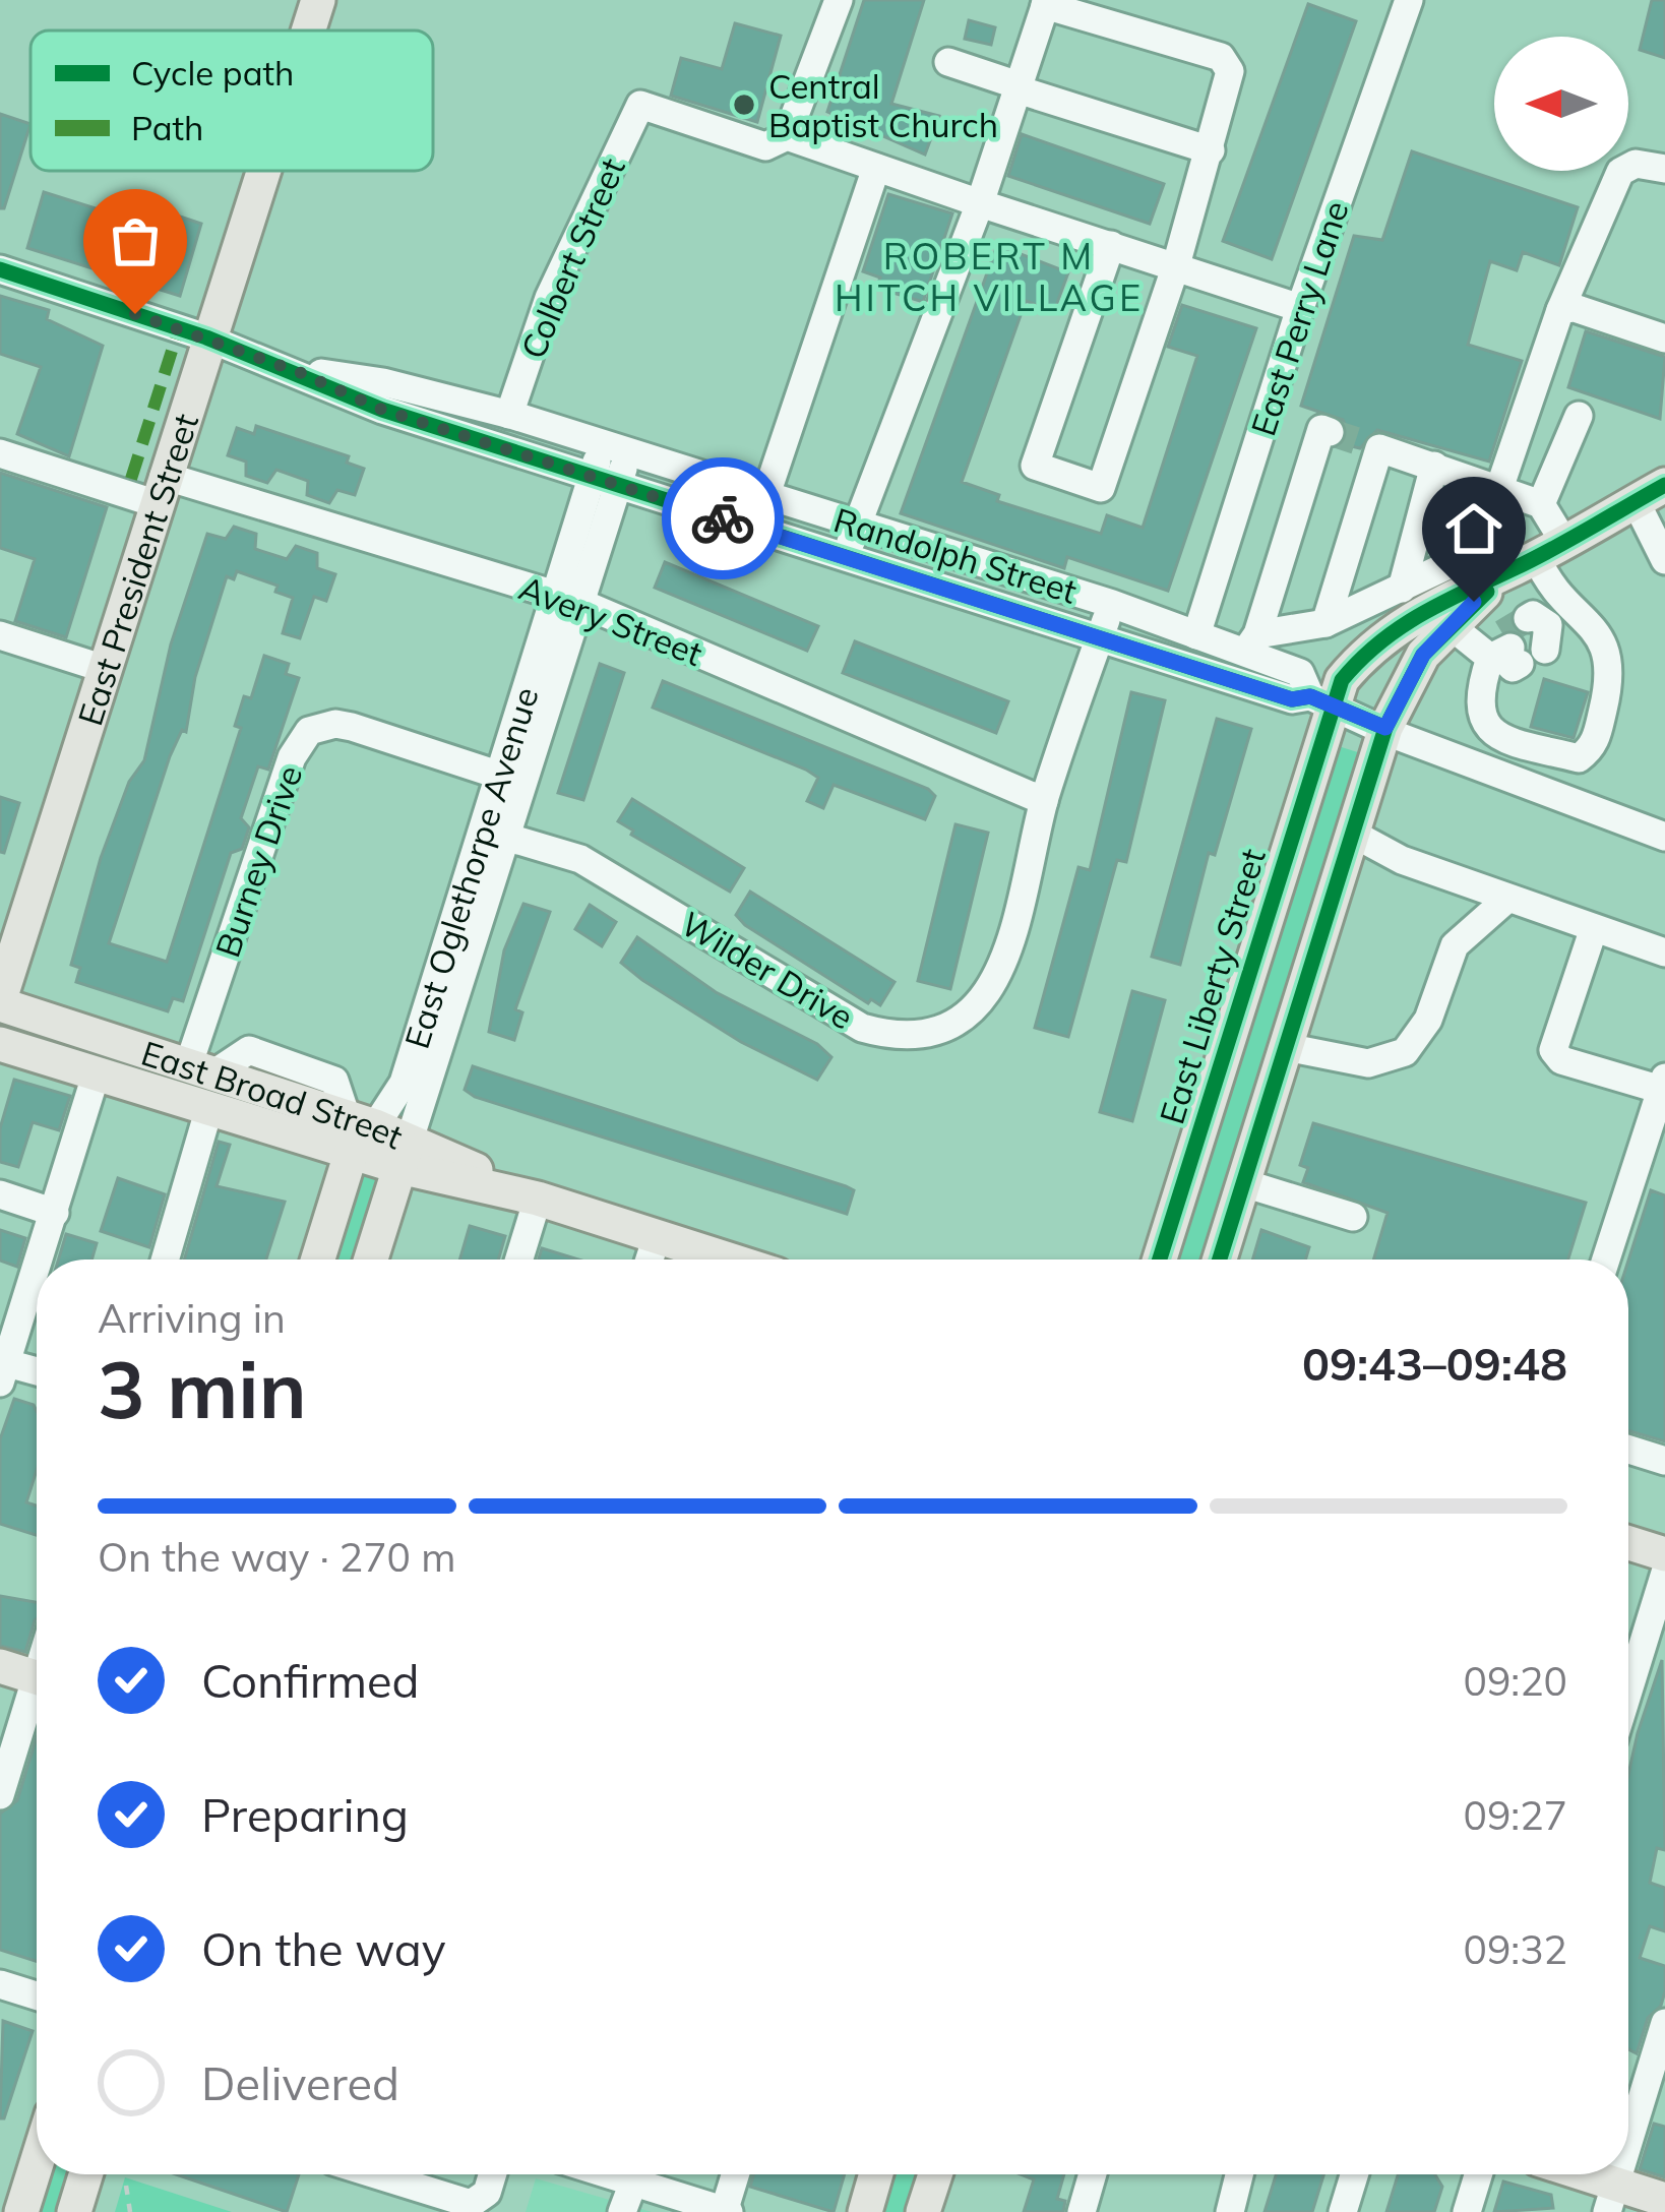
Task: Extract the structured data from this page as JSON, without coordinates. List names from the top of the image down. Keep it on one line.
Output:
{"streets":{"main road":["East President Street","East Oglethorpe Avenue","East Liberty Street","East Broad Street"],"street":["Colbert Street","East Perry Lane","Randolph Street","Avery Street","Burney Drive","Wilder Drive"]},"crossings":[["Colbert Street","Randolph Street"],["East Perry Lane","Randolph Street"],["Randolph Street","East President Street"],["Randolph Street","East Oglethorpe Avenue"],["Randolph Street","Wilder Drive"],["Randolph Street","East Liberty Street"],["East President Street","Avery Street"],["East President Street","East Broad Street"],["Avery Street","East Oglethorpe Avenue"],["Avery Street","Wilder Drive"],["Burney Drive","East Oglethorpe Avenue"],["Burney Drive","East Broad Street"],["East Oglethorpe Avenue","Wilder Drive"],["East Oglethorpe Avenue","East Broad Street"]],"districts":["ROBERT M HITCH VILLAGE"],"places":["Central Baptist Church"],"legend":["Cycle path","Path"],"north":"left","page":{"heading":["3 min","Arriving in","09:43–09:48"],"bar":"On the way · 270 m","list":[["Confirmed","09:20"],["Preparing","09:27"],["On the way","09:32"],"Delivered"]}}
